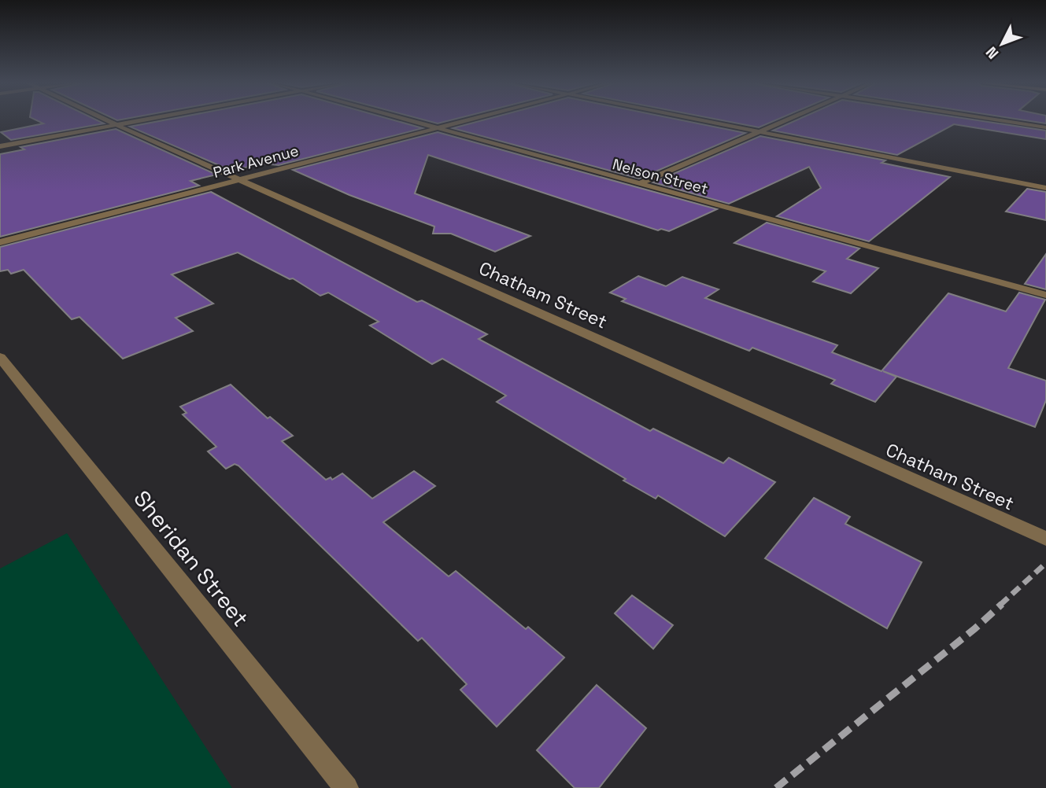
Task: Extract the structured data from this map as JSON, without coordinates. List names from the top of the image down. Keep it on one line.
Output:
{"streets":{"street":["Park Avenue","Nelson Street","Chatham Street","Sheridan Street"]},"crossings":[["Park Avenue","Nelson Street"],["Park Avenue","Chatham Street"]],"north":"bottom left"}
